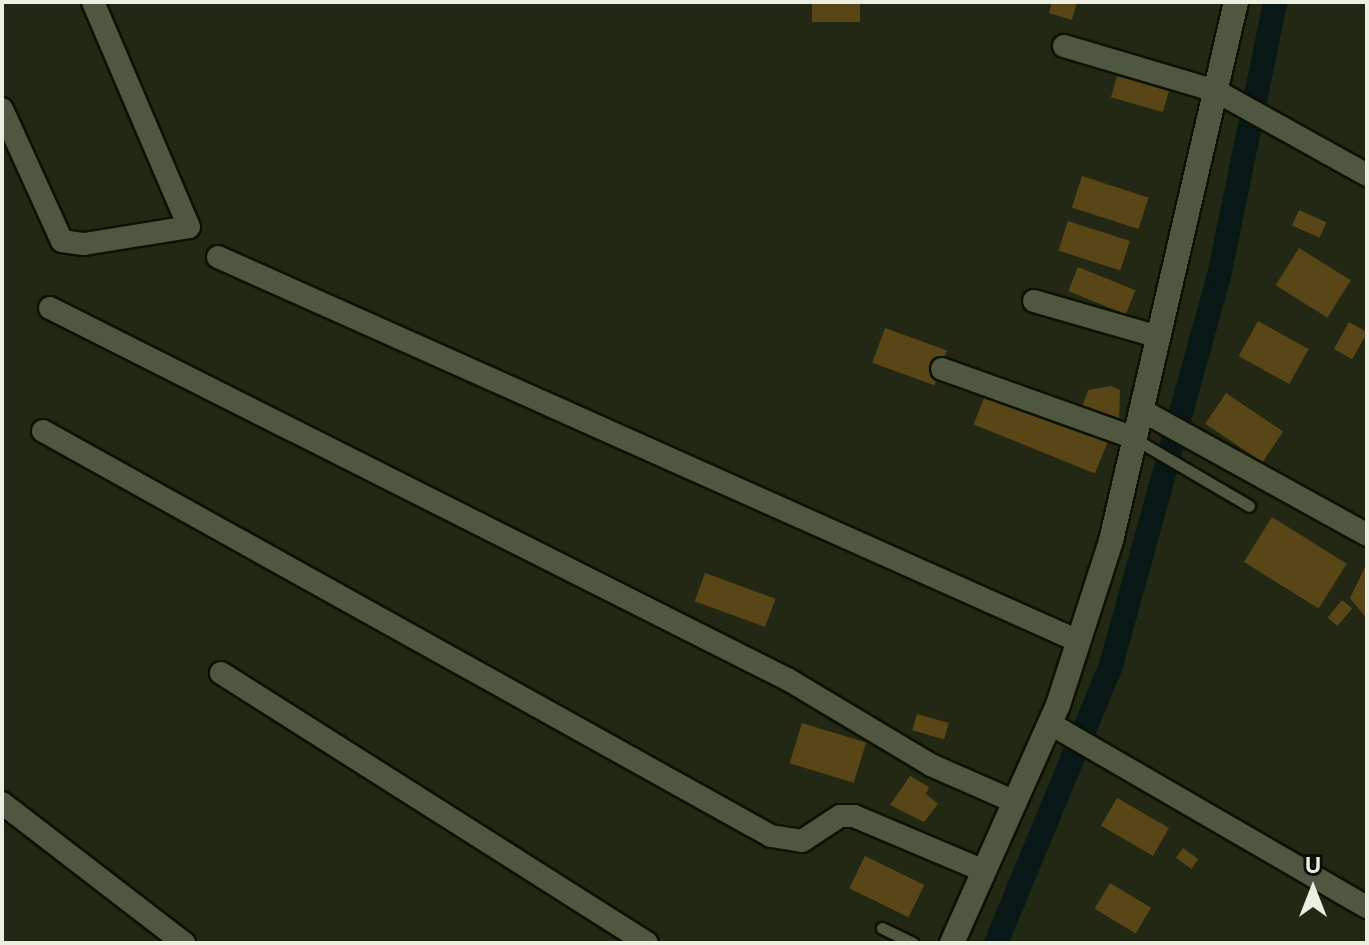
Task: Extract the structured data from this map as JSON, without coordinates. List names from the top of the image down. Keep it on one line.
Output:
{"north":"top"}
